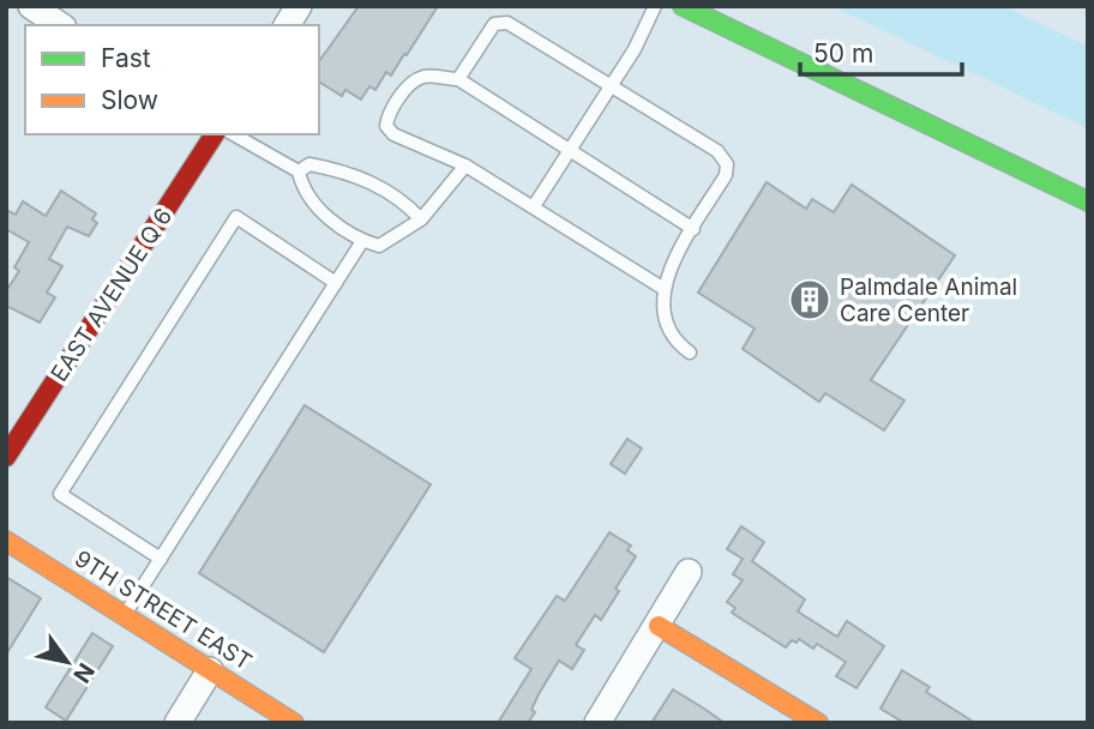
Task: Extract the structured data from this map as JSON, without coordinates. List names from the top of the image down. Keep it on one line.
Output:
{"streets":{"street":["EAST AVENUE Q 6","9TH STREET EAST"]},"places":{"building":["Palmdale Animal Care Center"]},"legend":["Fast","Slow"],"scale_bar":"50 m","north":"bottom right"}
